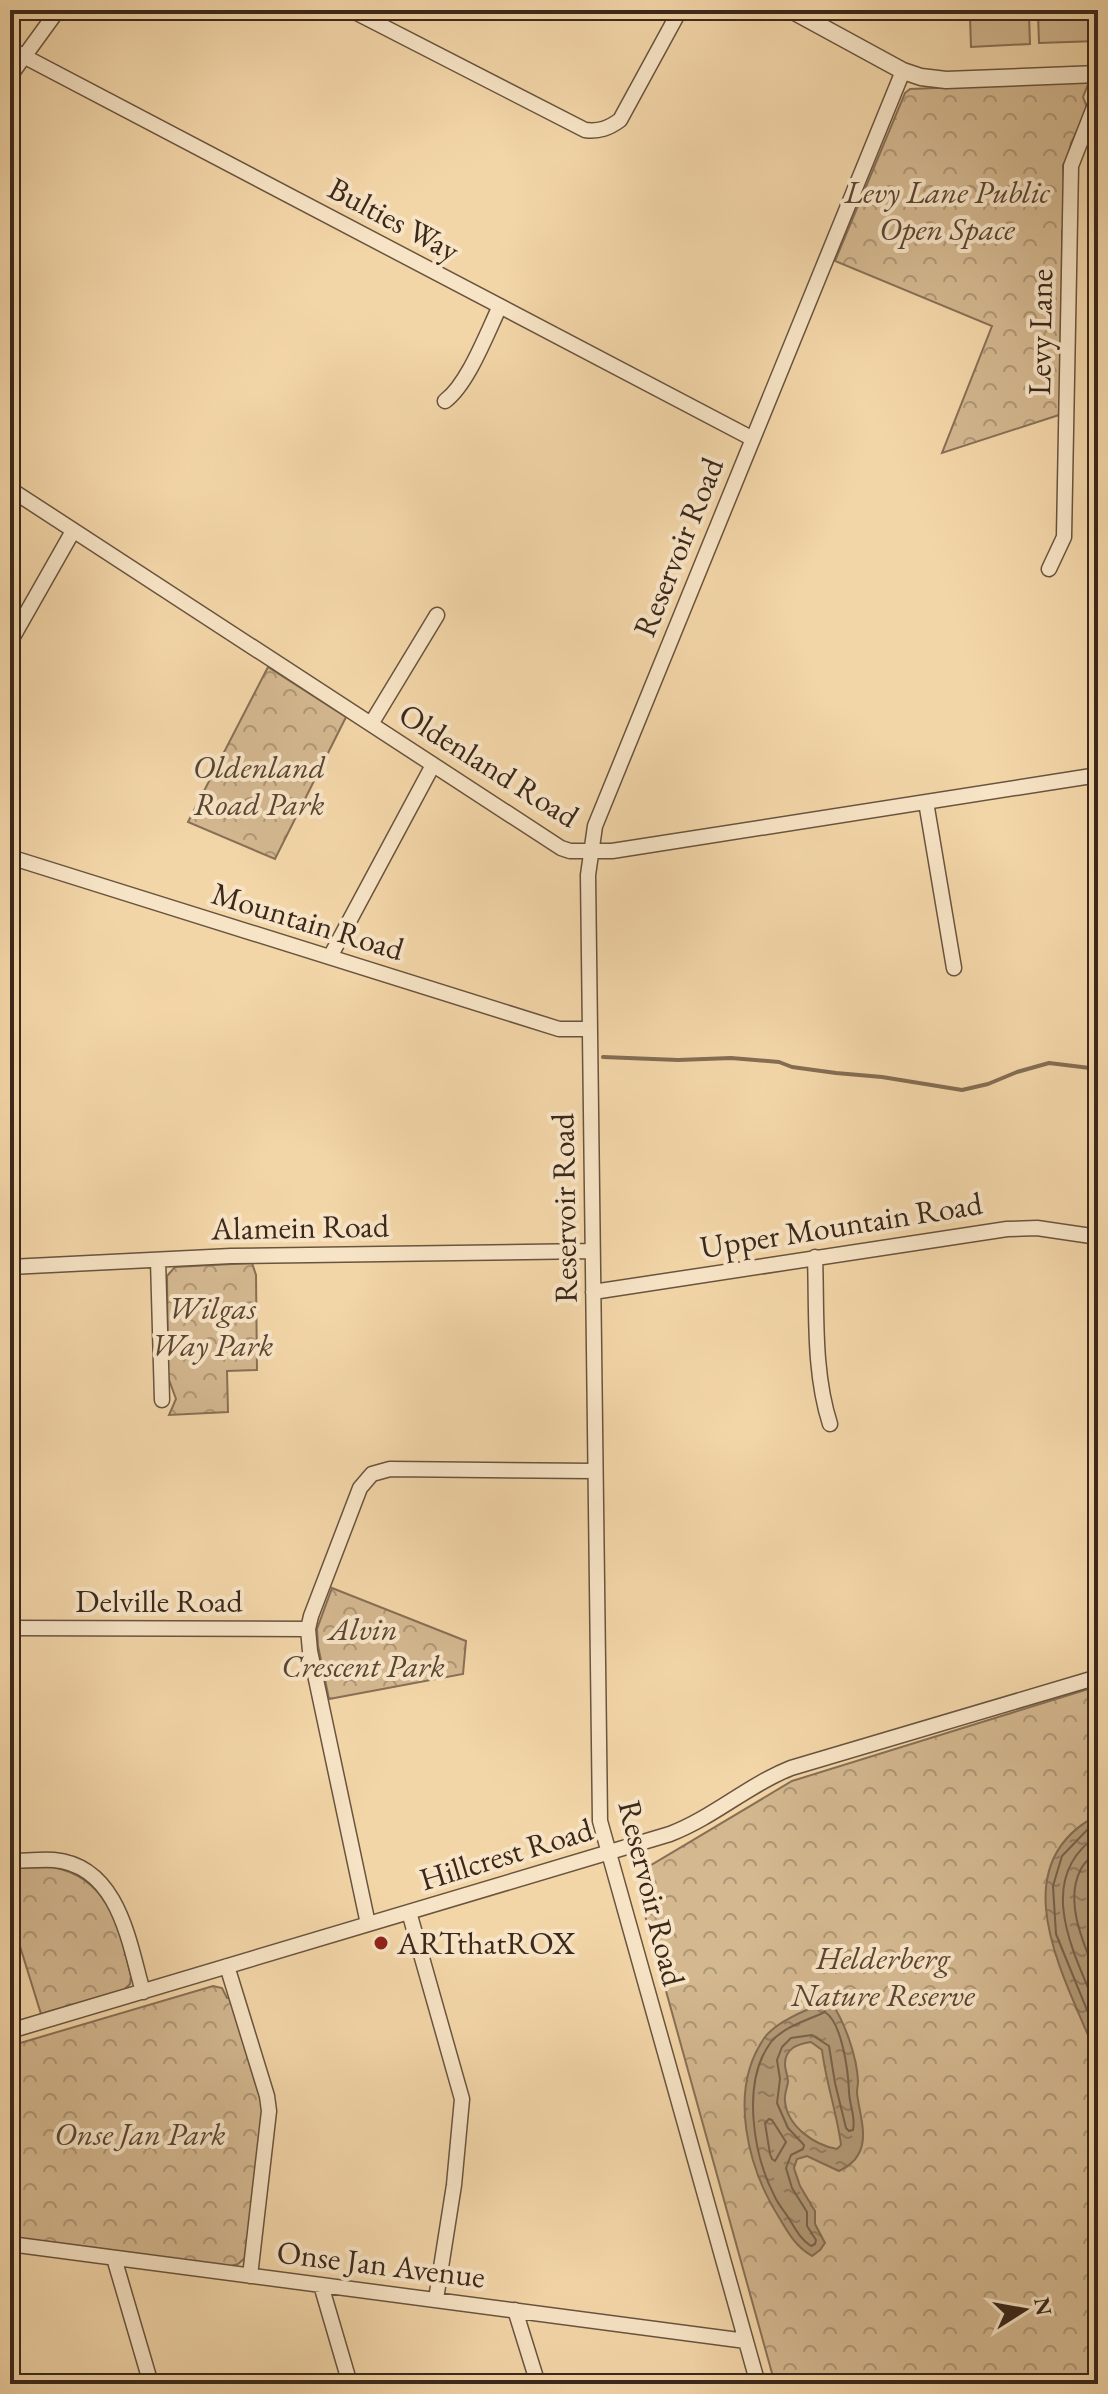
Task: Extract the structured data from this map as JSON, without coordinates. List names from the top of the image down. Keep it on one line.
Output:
{"streets":{"street":["Bulties Way","Levy Lane","Reservoir Road","Oldenland Road","Mountain Road","Upper Mountain Road","Alamein Road","Delville Road","Hillcrest Road","Onse Jan Avenue"]},"crossings":[["Bulties Way","Reservoir Road"],["Reservoir Road","Oldenland Road"],["Reservoir Road","Mountain Road"],["Reservoir Road","Upper Mountain Road"],["Reservoir Road","Alamein Road"],["Reservoir Road","Hillcrest Road"],["Reservoir Road","Onse Jan Avenue"]],"parks":["Levy Lane Public Open Space","Oldenland Road Park","Wilgas Way Park","Alvin Crescent Park","Helderberg Nature Reserve","Onse Jan Park"],"places":["ARTthatROX"],"north":"right"}
